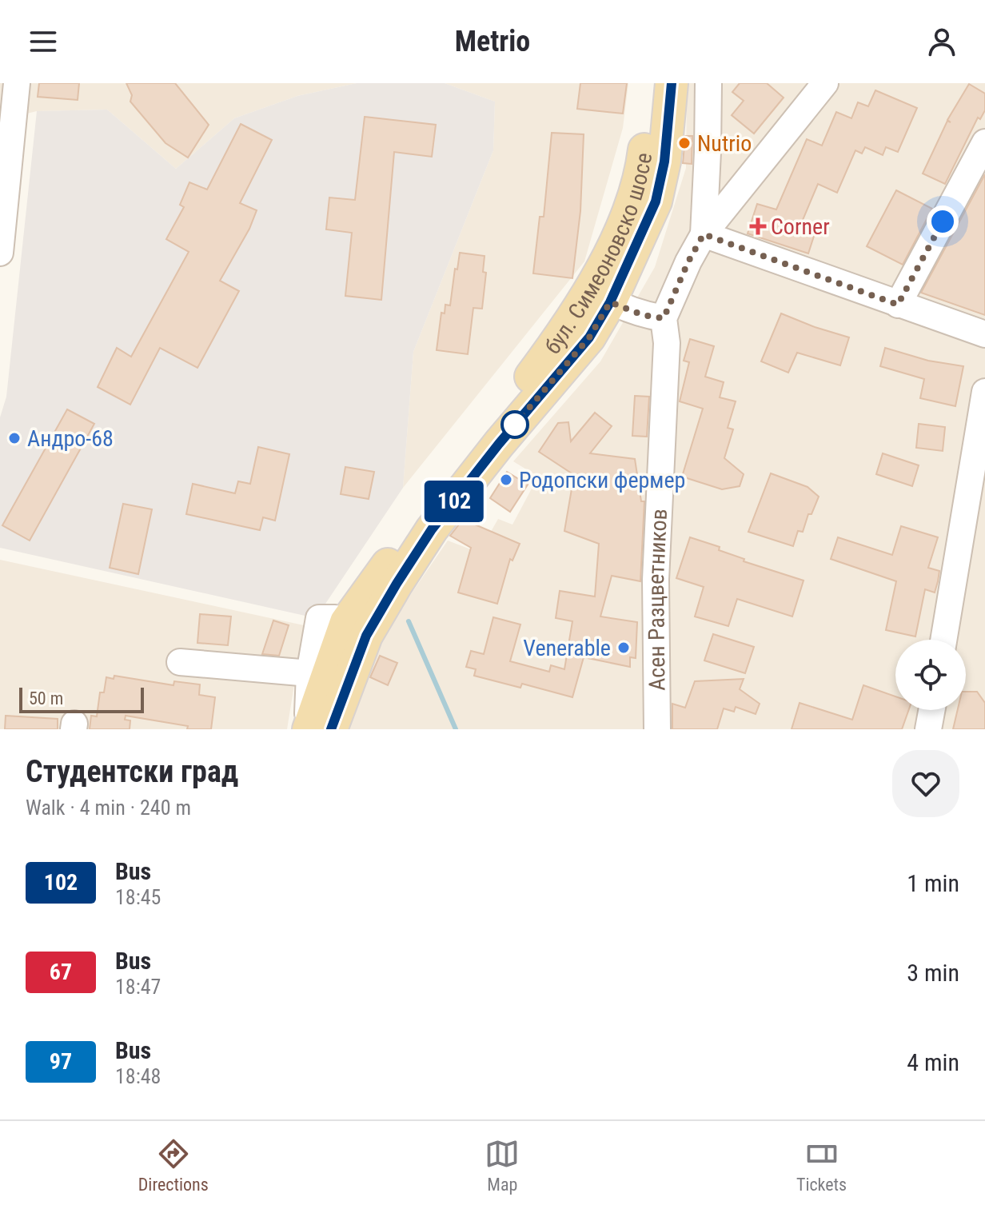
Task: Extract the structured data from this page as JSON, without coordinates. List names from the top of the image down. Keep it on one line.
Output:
{"streets":{"main road":["бул. Симеоновско шосе"],"street":["Асен Разцветников"]},"places":{"other":["Nutrio","Андро-68","Родопски фермер","Venerable"],"health":["Corner"]},"lines":["bus line 102"],"scale_bar":"50 m","page":{"header":"Metrio","on_map":"102","scale":"50 m","heading":["Студентски град","Walk · 4 min · 240 m"],"list":[{"mark":"102","name":"Bus","note":"18:45","value":"1 min"},{"mark":"67","name":"Bus","note":"18:47","value":"3 min"},{"mark":"97","name":"Bus","note":"18:48","value":"4 min"}],"tabs":["Directions","Map","Tickets"]}}
